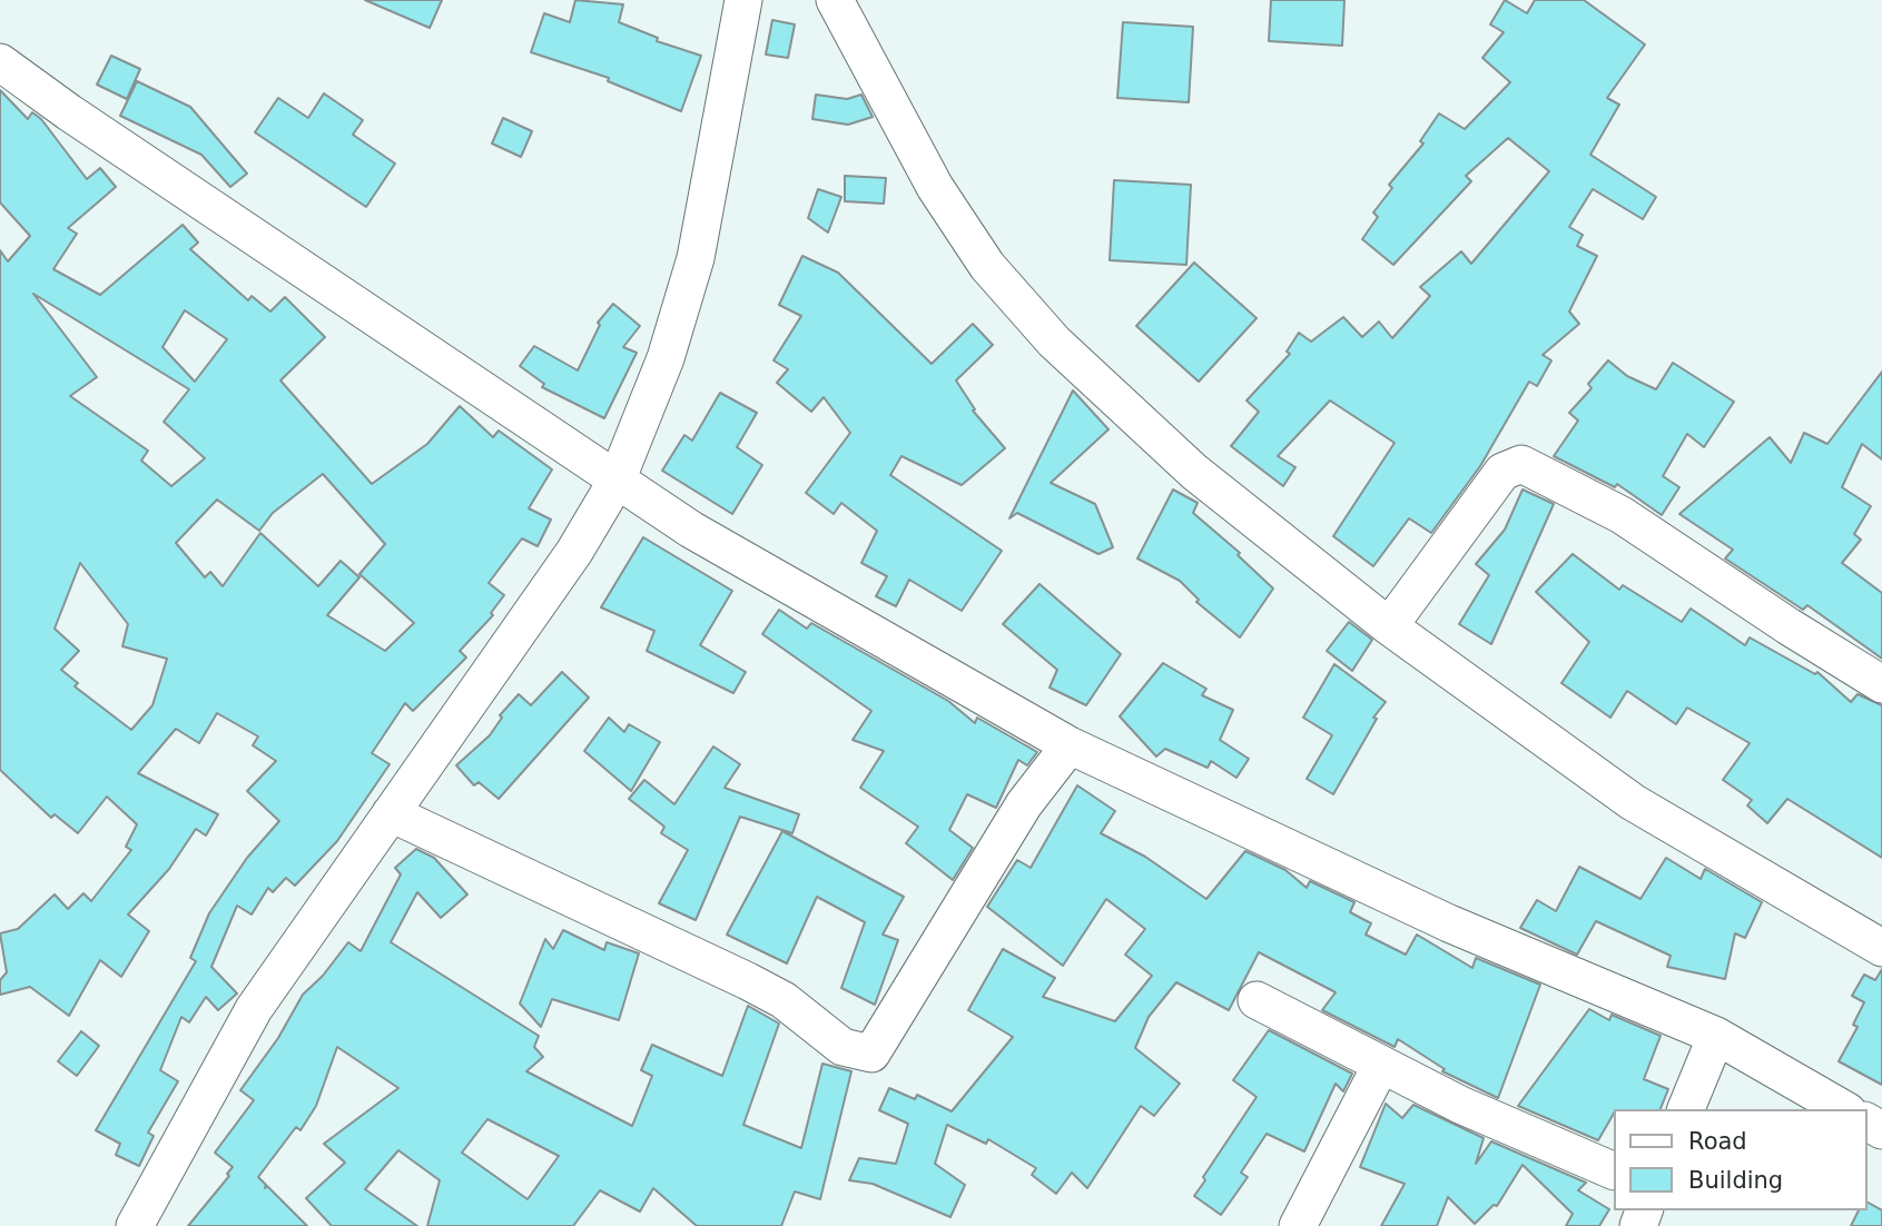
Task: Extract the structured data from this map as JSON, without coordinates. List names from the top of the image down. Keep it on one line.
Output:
{"legend":["Road","Building"]}
